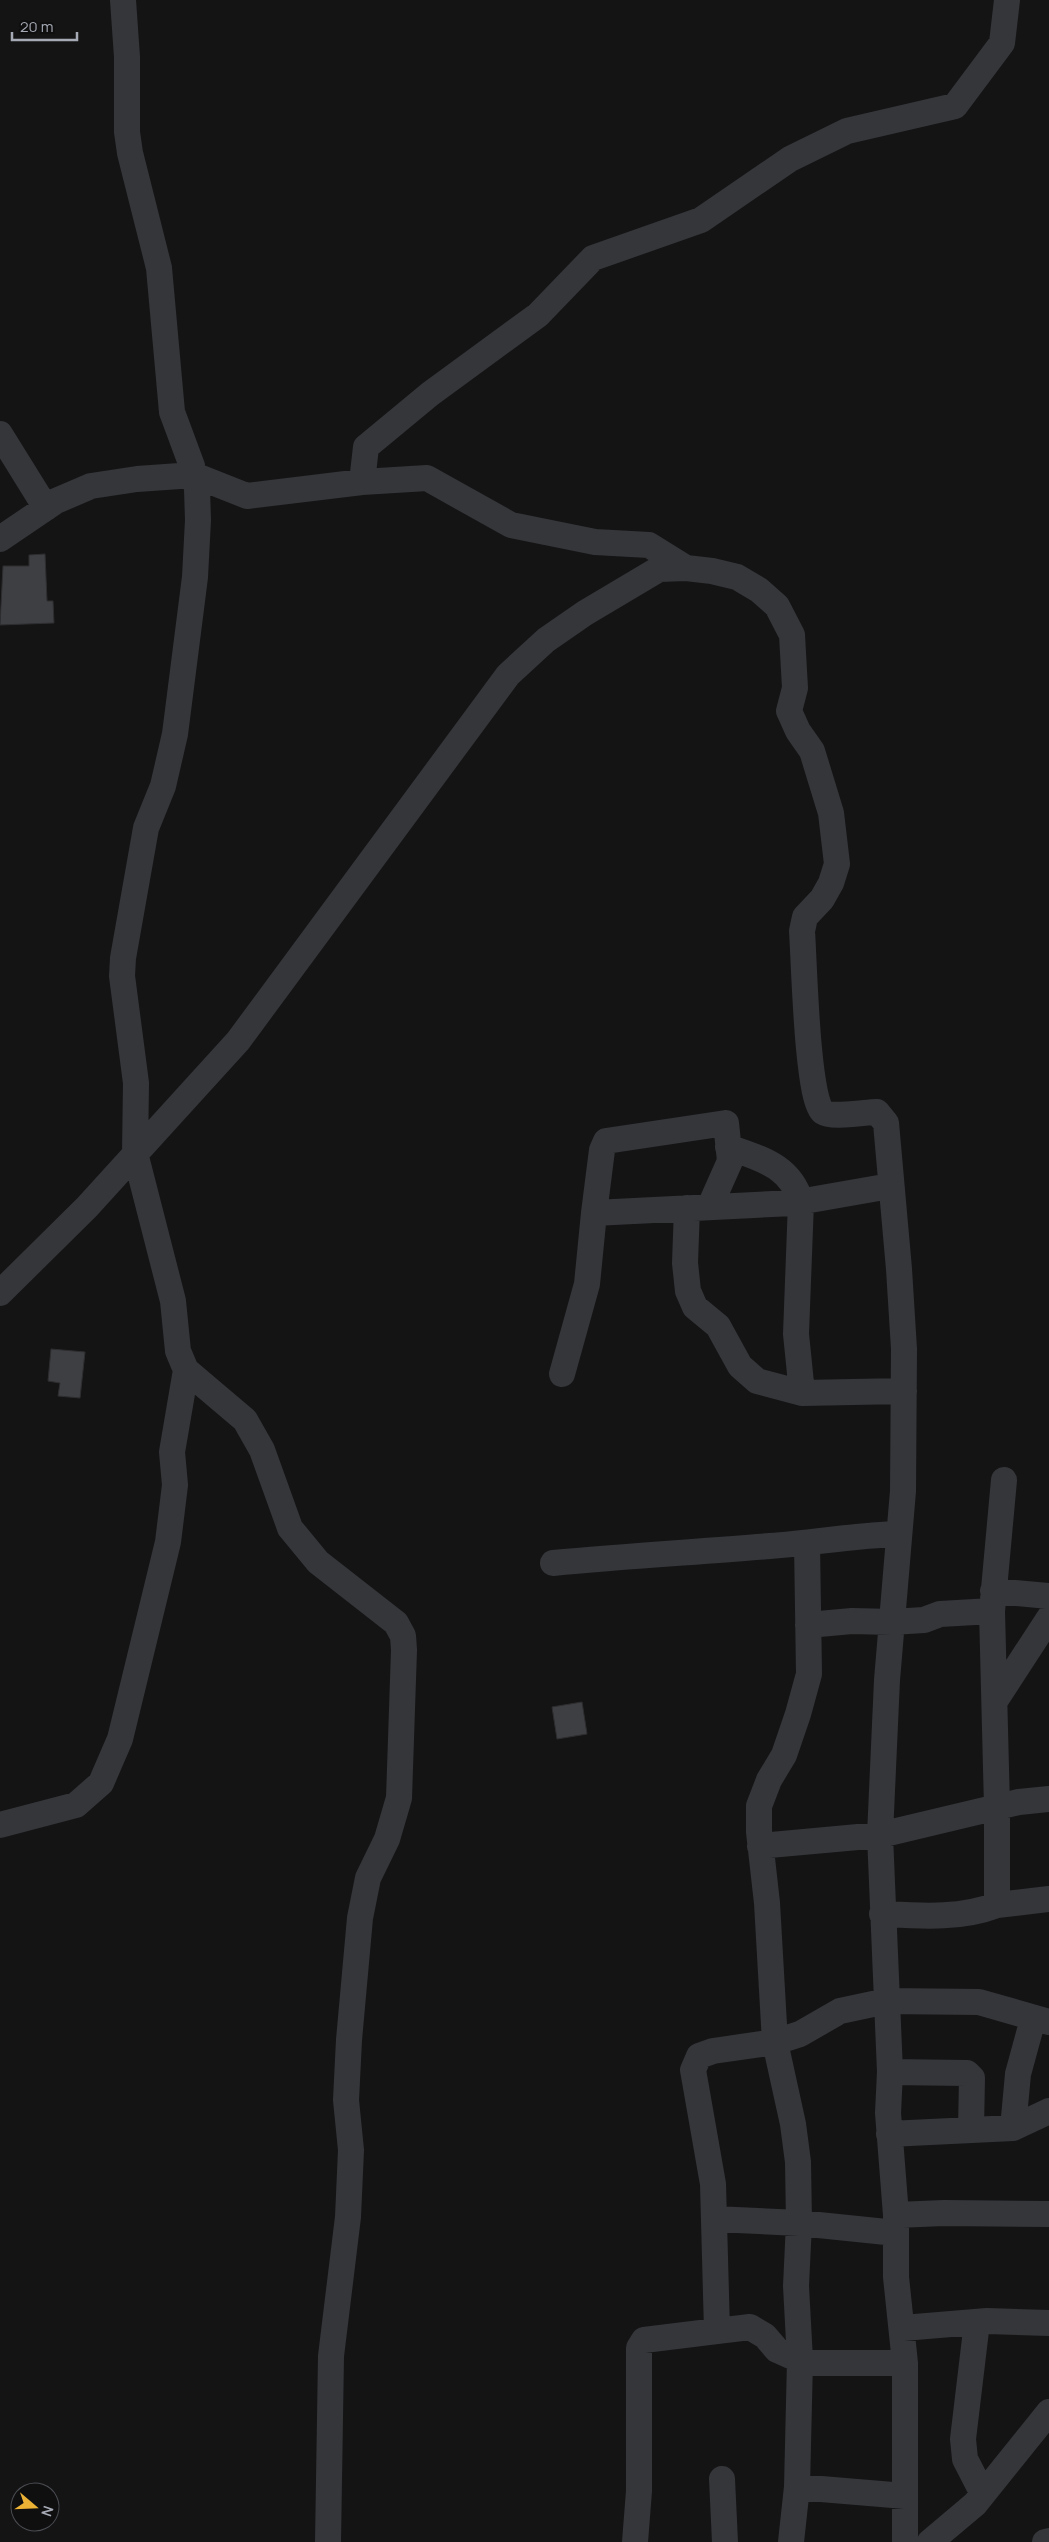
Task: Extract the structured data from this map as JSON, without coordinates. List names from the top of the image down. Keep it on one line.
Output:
{"scale_bar":"20 m","north":"right"}
